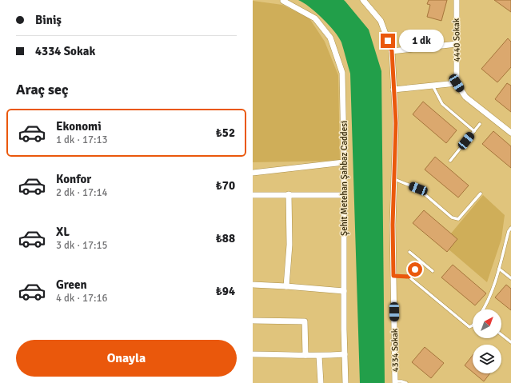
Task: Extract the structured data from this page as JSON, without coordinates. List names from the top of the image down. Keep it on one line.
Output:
{"streets":{"street":["4440 Sokak","Şehit Metehan Şahbaz Caddesi","4334 Sokak"]},"north":"top right","page":{"banner":["Biniş","4334 Sokak"],"bubble":"1 dk","heading":"Araç seç","list":[{"name":"Ekonomi","note":"1 dk · 17:13","value":"₺52"},{"name":"Konfor","note":"2 dk · 17:14","value":"₺70"},{"name":"XL","note":"3 dk · 17:15","value":"₺88"},{"name":"Green","note":"4 dk · 17:16","value":"₺94"}],"buttons":"Onayla"}}
